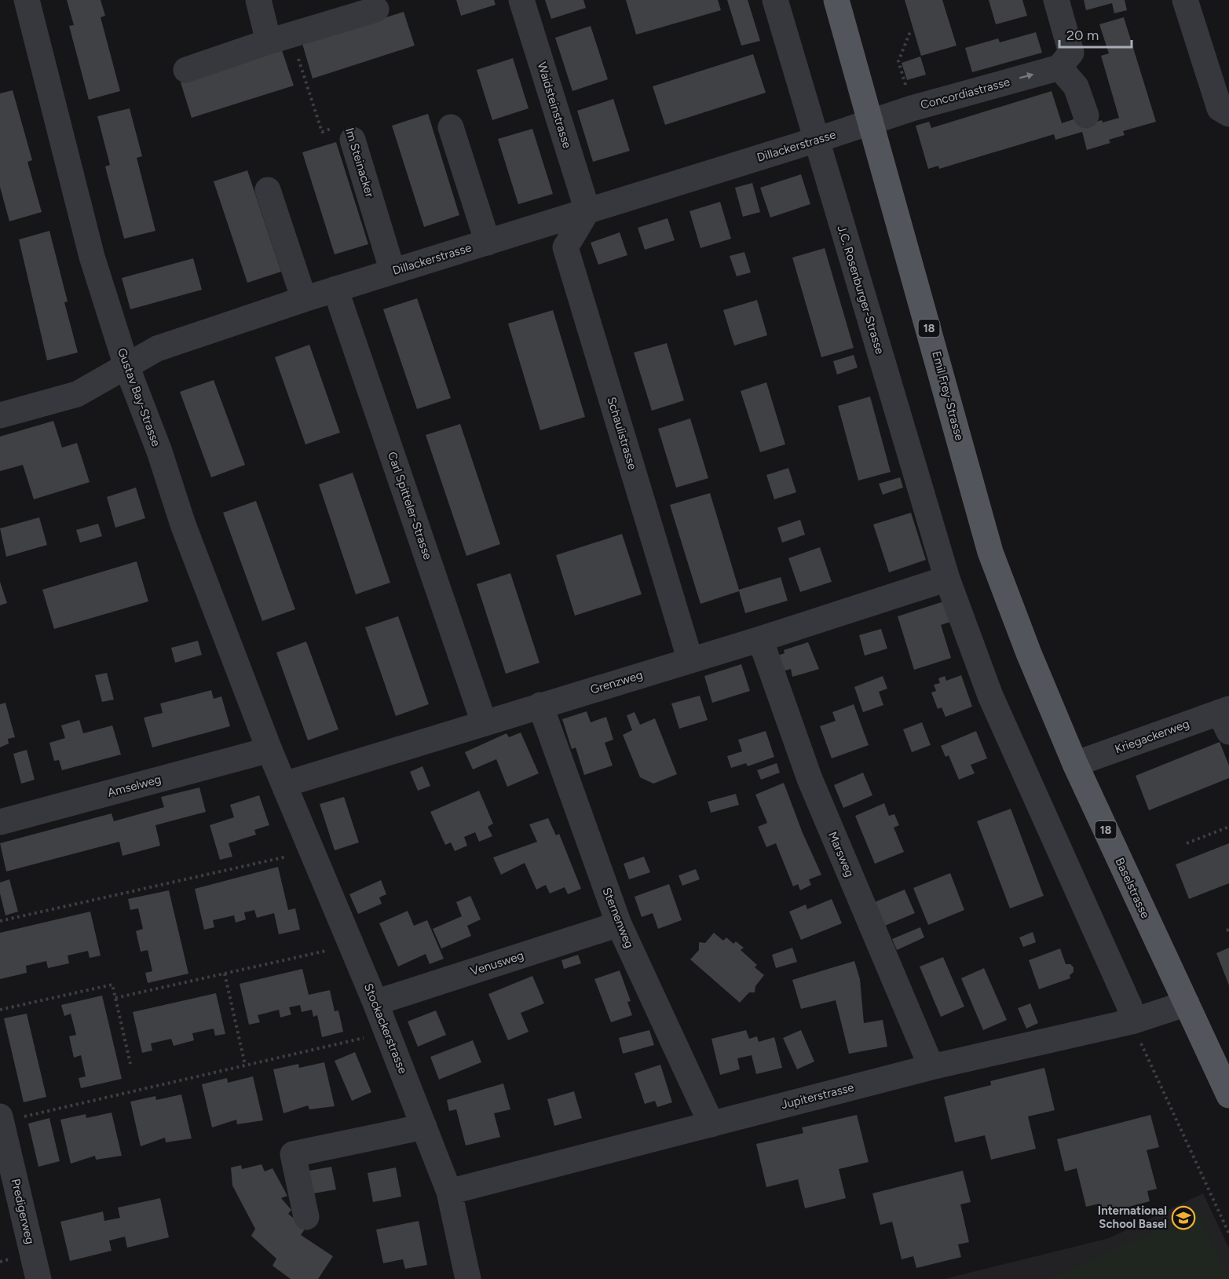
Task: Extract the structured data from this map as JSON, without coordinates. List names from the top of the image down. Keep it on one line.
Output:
{"streets":{"main road":["18","Emil Frey-Strasse","Baselstrasse"],"street":["Concordiastrasse","Waidsteinstrasse","Dillackerstrasse","Im Steinacker","J.C. Rosenburger-Strasse","Gustav Bay-Strasse","Schaulistrasse","Carl Spitteler-Strasse","Grenzweg","Kriegackerweg","Amselweg","Marsweg","Sternenweg","Venusweg","Stockackerstrasse","Jupiterstrasse","Predigerweg"]},"crossings":[["Concordiastrasse","Dillackerstrasse"],["Concordiastrasse","Emil Frey-Strasse"],["Waidsteinstrasse","Dillackerstrasse"],["Waidsteinstrasse","Schaulistrasse"],["Dillackerstrasse","Im Steinacker"],["Dillackerstrasse","J.C. Rosenburger-Strasse"],["Dillackerstrasse","Emil Frey-Strasse"],["Dillackerstrasse","Gustav Bay-Strasse"],["Dillackerstrasse","Schaulistrasse"],["Dillackerstrasse","Carl Spitteler-Strasse"],["J.C. Rosenburger-Strasse","Grenzweg"],["Emil Frey-Strasse","Baselstrasse"],["Gustav Bay-Strasse","Grenzweg"],["Gustav Bay-Strasse","Amselweg"],["Gustav Bay-Strasse","Stockackerstrasse"],["Schaulistrasse","Grenzweg"],["Carl Spitteler-Strasse","Grenzweg"],["Grenzweg","Marsweg"],["Grenzweg","Sternenweg"],["Grenzweg","Stockackerstrasse"],["Kriegackerweg","Baselstrasse"],["Marsweg","Jupiterstrasse"],["Baselstrasse","Jupiterstrasse"],["Sternenweg","Venusweg"],["Sternenweg","Jupiterstrasse"],["Venusweg","Stockackerstrasse"],["Stockackerstrasse","Jupiterstrasse"]],"one_way":["Concordiastrasse"],"places":{"school or university":["International School Basel"]},"scale_bar":"20 m"}
